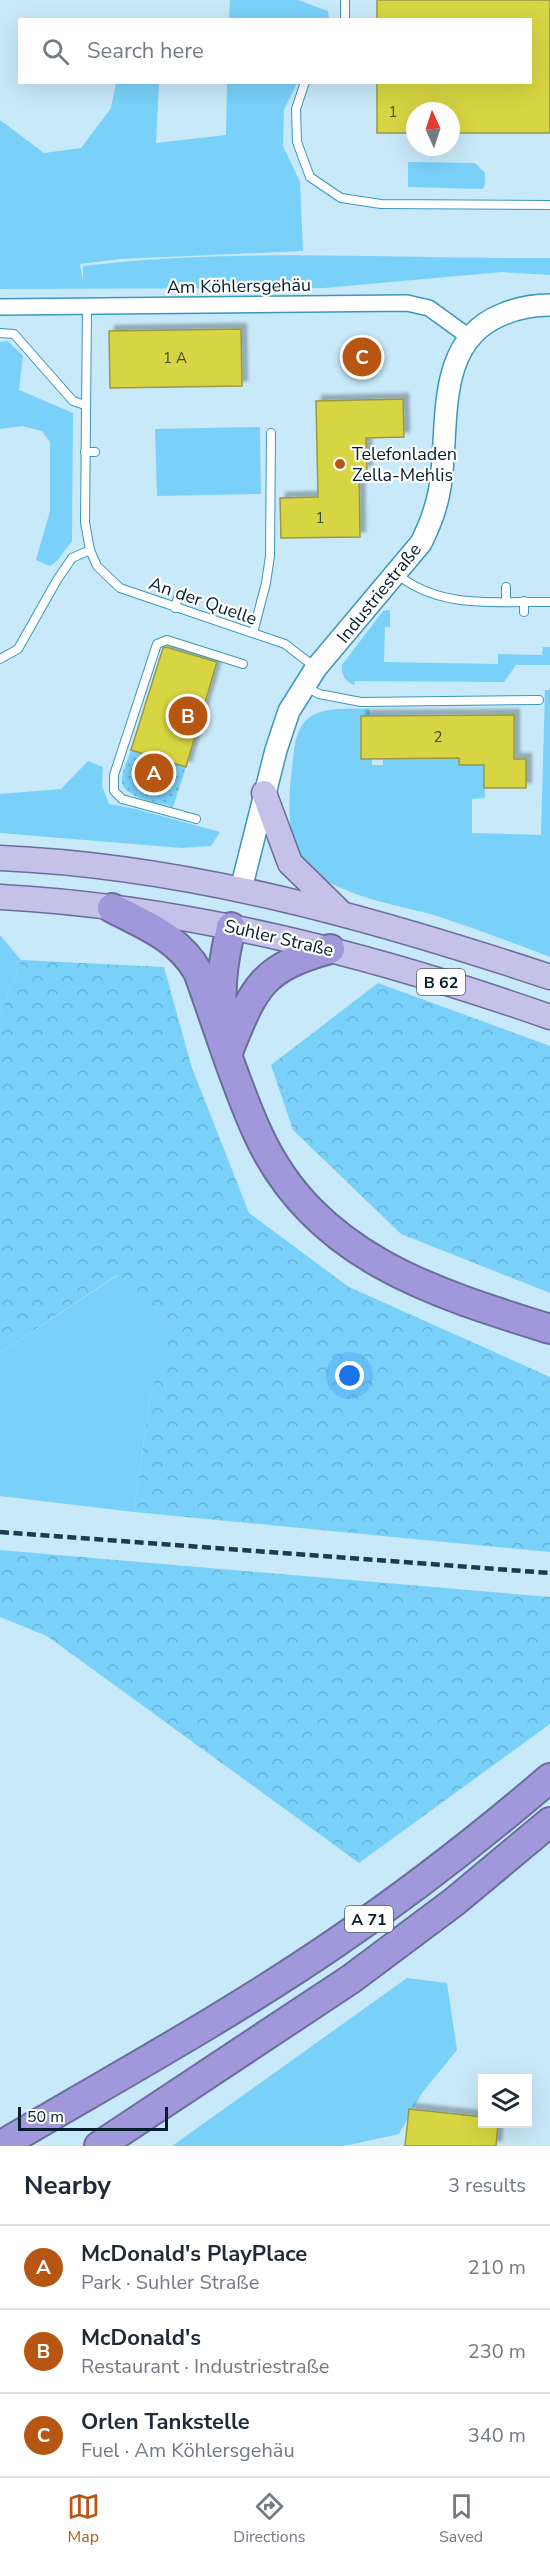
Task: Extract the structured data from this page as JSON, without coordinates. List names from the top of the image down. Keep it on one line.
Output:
{"streets":{"highway":["A 71"],"main road":["Suhler Straße","B 62"],"street":["Am Köhlersgehäu","Industriestraße"],"lane":["An der Quelle"]},"crossings":[["Am Köhlersgehäu","Industriestraße"],["Am Köhlersgehäu","An der Quelle"],["Industriestraße","An der Quelle"],["Industriestraße","B 62"]],"places":["Telefonladen Zella-Mehlis"],"house_numbers":["1","1 A","1","2"],"scale_bar":"50 m","north":"top","page":{"search":"Search here","pins":["C","B","A"],"scale":"50 m","heading":["Nearby","3 results"],"list":[{"mark":"A","name":"McDonald's PlayPlace","note":"Park · Suhler Straße","value":"210 m"},{"mark":"B","name":"McDonald's","note":"Restaurant · Industriestraße","value":"230 m"},{"mark":"C","name":"Orlen Tankstelle","note":"Fuel · Am Köhlersgehäu","value":"340 m"}],"nav":["Map","Directions","Saved"]}}
